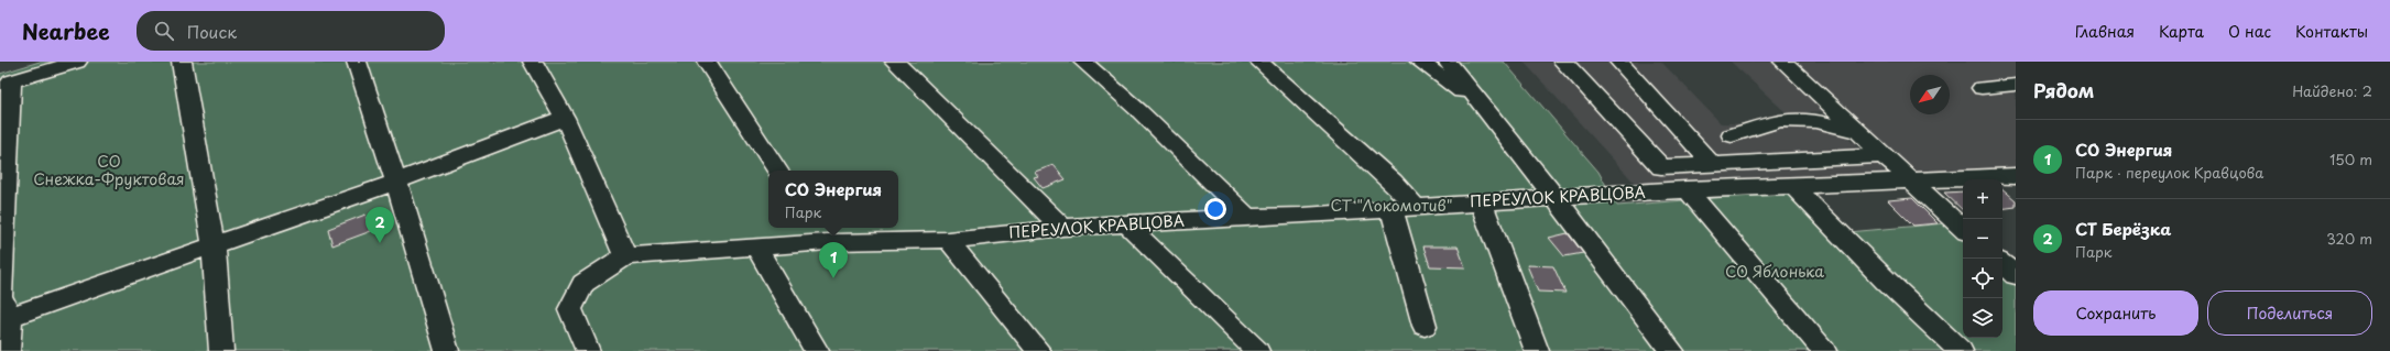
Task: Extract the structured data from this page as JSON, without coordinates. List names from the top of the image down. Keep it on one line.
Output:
{"streets":{"street":["ПЕРЕУЛОК КРАВЦОВА"]},"parks":["СО Снежка-Фруктовая","СТ \"Локомотив\"","СО Яблонька"],"north":"bottom left","page":{"header":"Nearbee","search":"Поиск","nav":["Главная","Карта","О нас","Контакты"],"heading":["Рядом","Найдено: 2"],"list":[{"mark":"1","name":"СО Энергия","note":"Парк · переулок Кравцова","value":"150 m"},{"mark":"2","name":"СТ Берёзка","note":"Парк","value":"320 m"}],"popup":["СО Энергия","Парк"],"map_buttons":["+","−"],"pins":["2","1"],"buttons":["Сохранить","Поделиться"]}}
